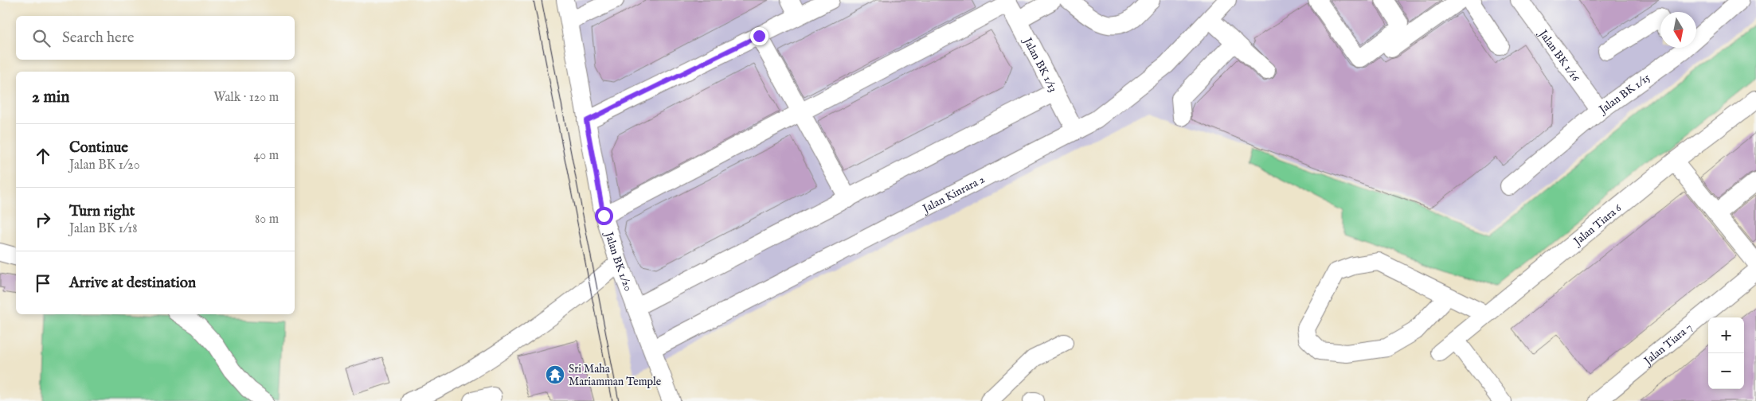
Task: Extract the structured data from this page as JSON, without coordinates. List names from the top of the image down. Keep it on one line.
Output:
{"streets":{"street":["Jalan BK 1/16","Jalan BK 1/13","Jalan BK 1/15","Jalan Kinrara 2","Jalan Tiara 6","Jalan BK 1/20","Jalan Tiara 7"]},"crossings":[["Jalan BK 1/16","Jalan BK 1/15"],["Jalan BK 1/13","Jalan Kinrara 2"],["Jalan Kinrara 2","Jalan BK 1/20"]],"places":{"temple":["Sri Maha Mariamman Temple"]},"north":"bottom","page":{"search":"Search here","heading":["2 min","Walk · 120 m"],"list":[["Continue","Jalan BK 1/20","40 m"],["Turn right","Jalan BK 1/18","80 m"],"Arrive at destination"],"map_buttons":["+","−"]}}
